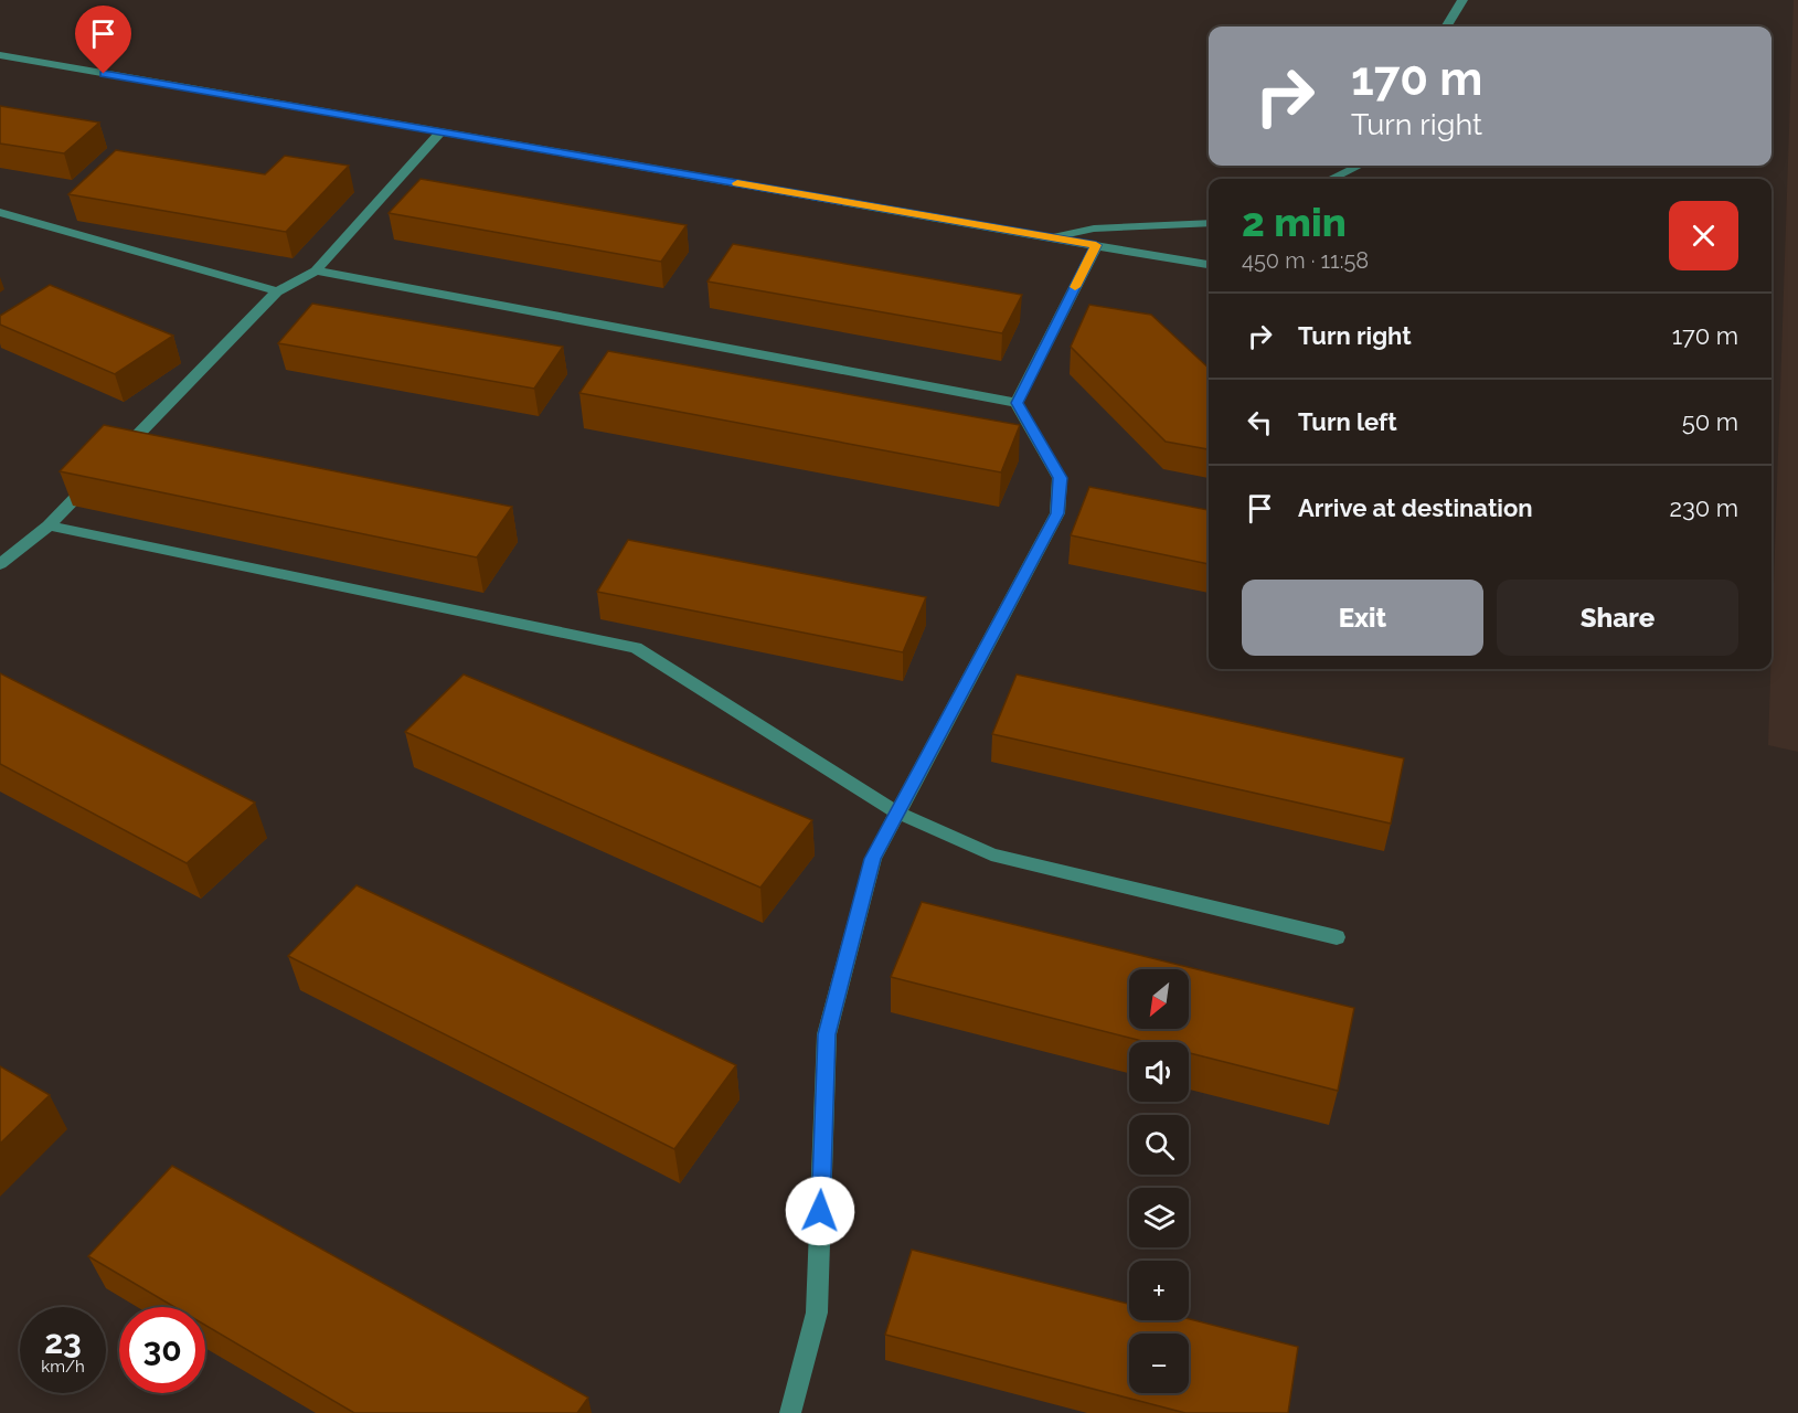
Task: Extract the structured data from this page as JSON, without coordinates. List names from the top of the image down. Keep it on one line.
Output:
{"north":"bottom left","page":{"turn":["170 m","Turn right"],"heading":["2 min","450 m · 11:58"],"list":[{"name":"Turn right","value":"170 m"},{"name":"Turn left","value":"50 m"},{"name":"Arrive at destination","value":"230 m"}],"buttons":["Exit","Share"],"map_buttons":["+","−"],"speed":"23 km/h","limit":"30"}}
